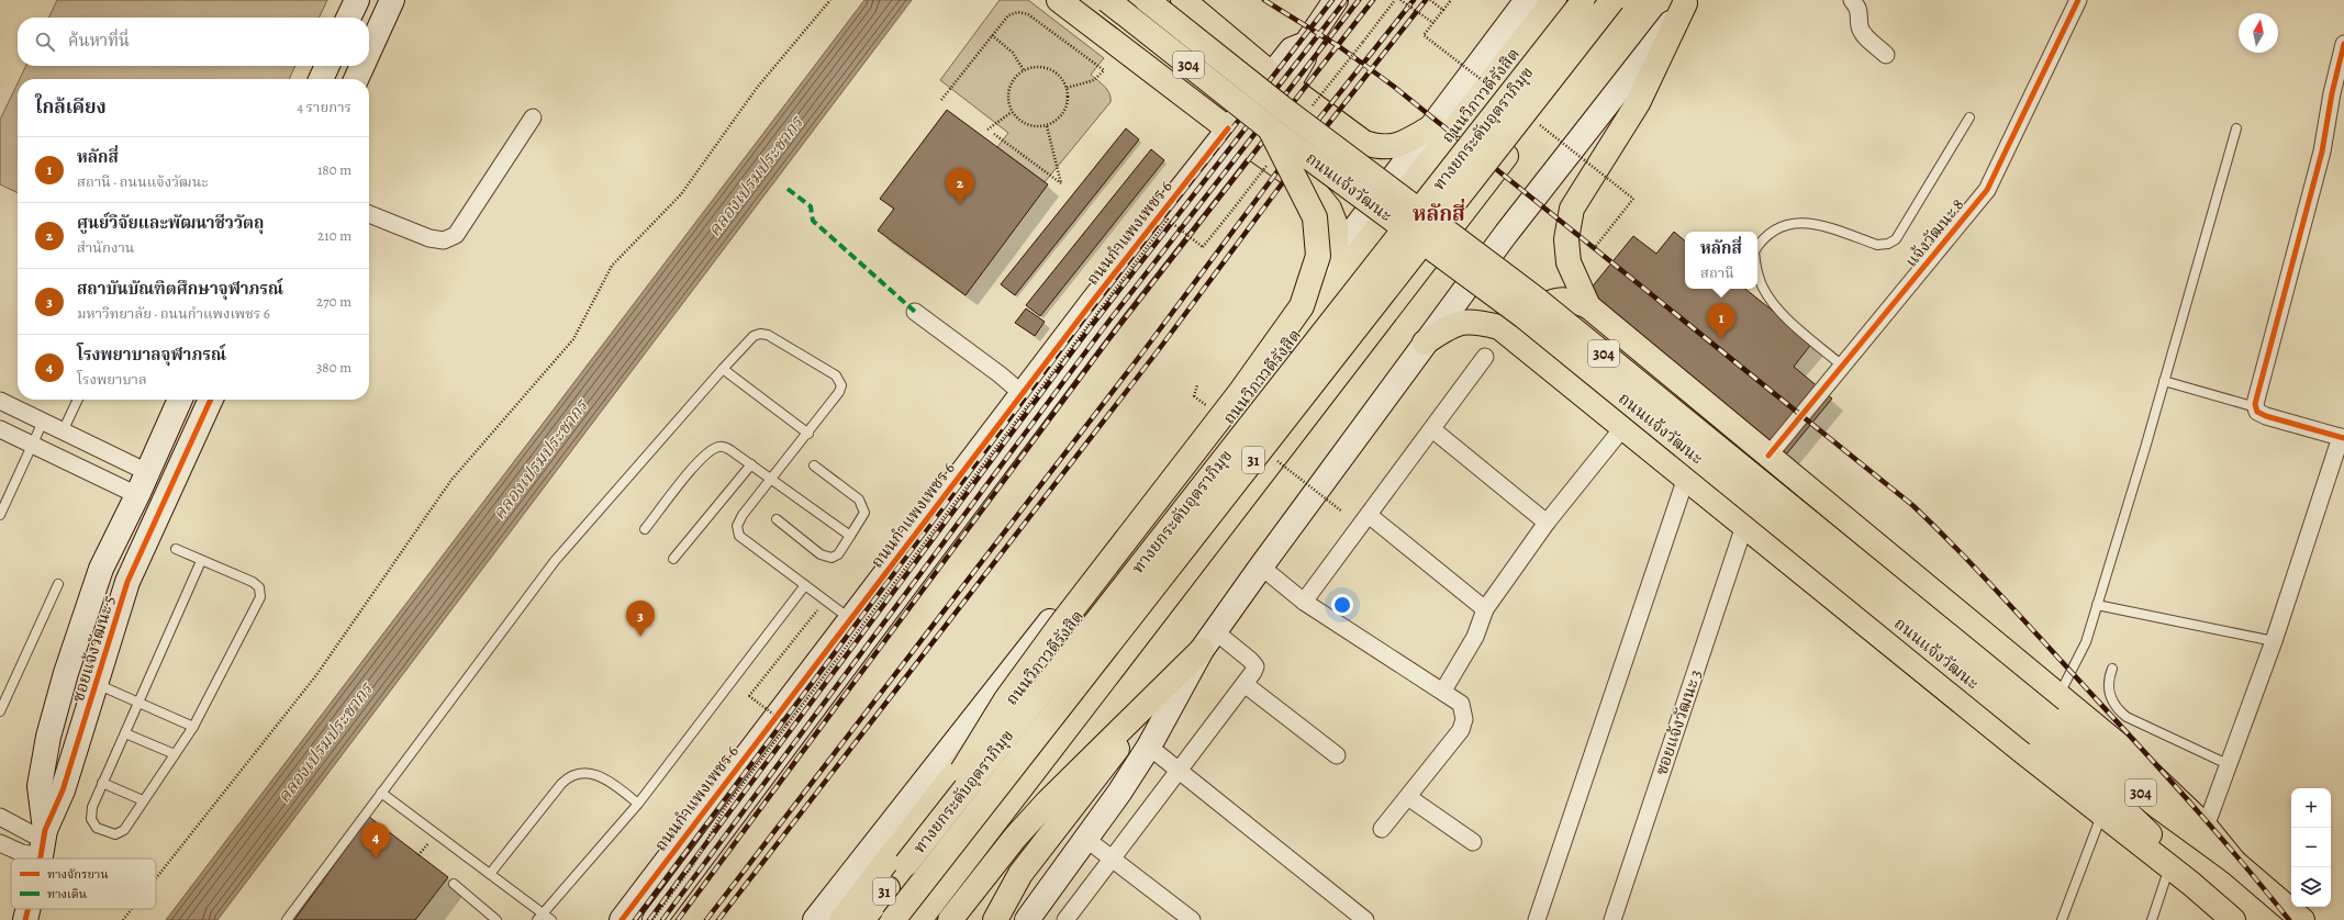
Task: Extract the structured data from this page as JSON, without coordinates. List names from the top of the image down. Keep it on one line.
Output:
{"streets":{"main road":["304","ถนนวิภาวดีรังสิต","ทางยกระดับอุตราภิมุข","ถนนแจ้งวัฒนะ","31"],"street":["ถนนกำแพงเพชร 6","แจ้งวัฒนะ 8","ซอยแจ้งวัฒนะ 5","ซอยแจ้งวัฒนะ 3"]},"crossings":[["ถนนวิภาวดีรังสิต","ถนนแจ้งวัฒนะ"],["ถนนแจ้งวัฒนะ","ถนนกำแพงเพชร 6"],["ถนนแจ้งวัฒนะ","แจ้งวัฒนะ 8"],["ถนนแจ้งวัฒนะ","ซอยแจ้งวัฒนะ 3"]],"districts":["หลักสี่"],"water":["คลองเปรมประชากร"],"legend":["ทางจักรยาน","ทางเดิน"],"north":"top","page":{"search":"ค้นหาที่นี่","heading":["ใกล้เคียง","4 รายการ"],"list":[{"mark":"1","name":"หลักสี่","note":"สถานี · ถนนแจ้งวัฒนะ","value":"180 m"},{"mark":"2","name":"ศูนย์วิจัยและพัฒนาชีววัตถุ","note":"สำนักงาน","value":"210 m"},{"mark":"3","name":"สถาบันบัณฑิตศึกษาจุฬาภรณ์","note":"มหาวิทยาลัย · ถนนกำแพงเพชร 6","value":"270 m"},{"mark":"4","name":"โรงพยาบาลจุฬาภรณ์","note":"โรงพยาบาล","value":"380 m"}],"pins":["2","1","3","4"],"popup":["หลักสี่","สถานี"],"map_buttons":["+","−"]}}
